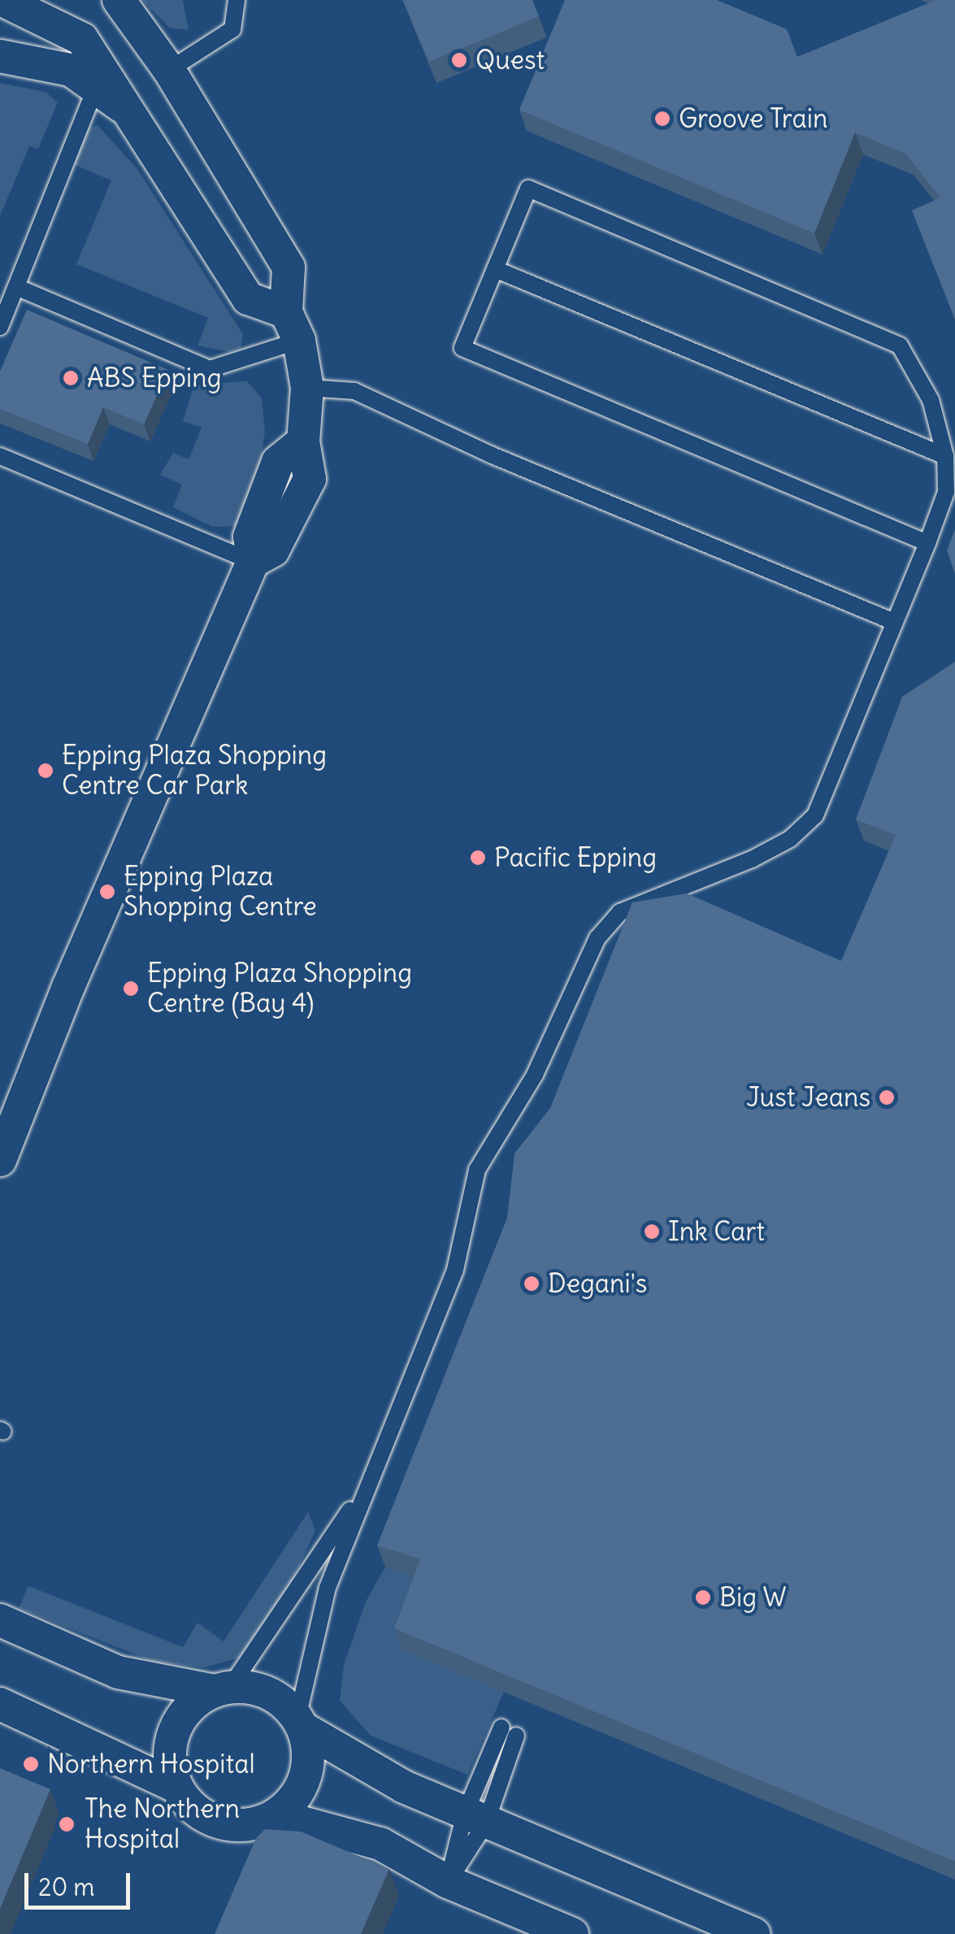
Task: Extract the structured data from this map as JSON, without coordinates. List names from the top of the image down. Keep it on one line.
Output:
{"places":["Quest","Groove Train","ABS Epping","Epping Plaza Shopping Centre Car Park","Pacific Epping","Epping Plaza Shopping Centre","Epping Plaza Shopping Centre (Bay 4)","Just Jeans","Ink Cart","Degani's","Big W","Northern Hospital","The Northern Hospital"],"scale_bar":"20 m"}
